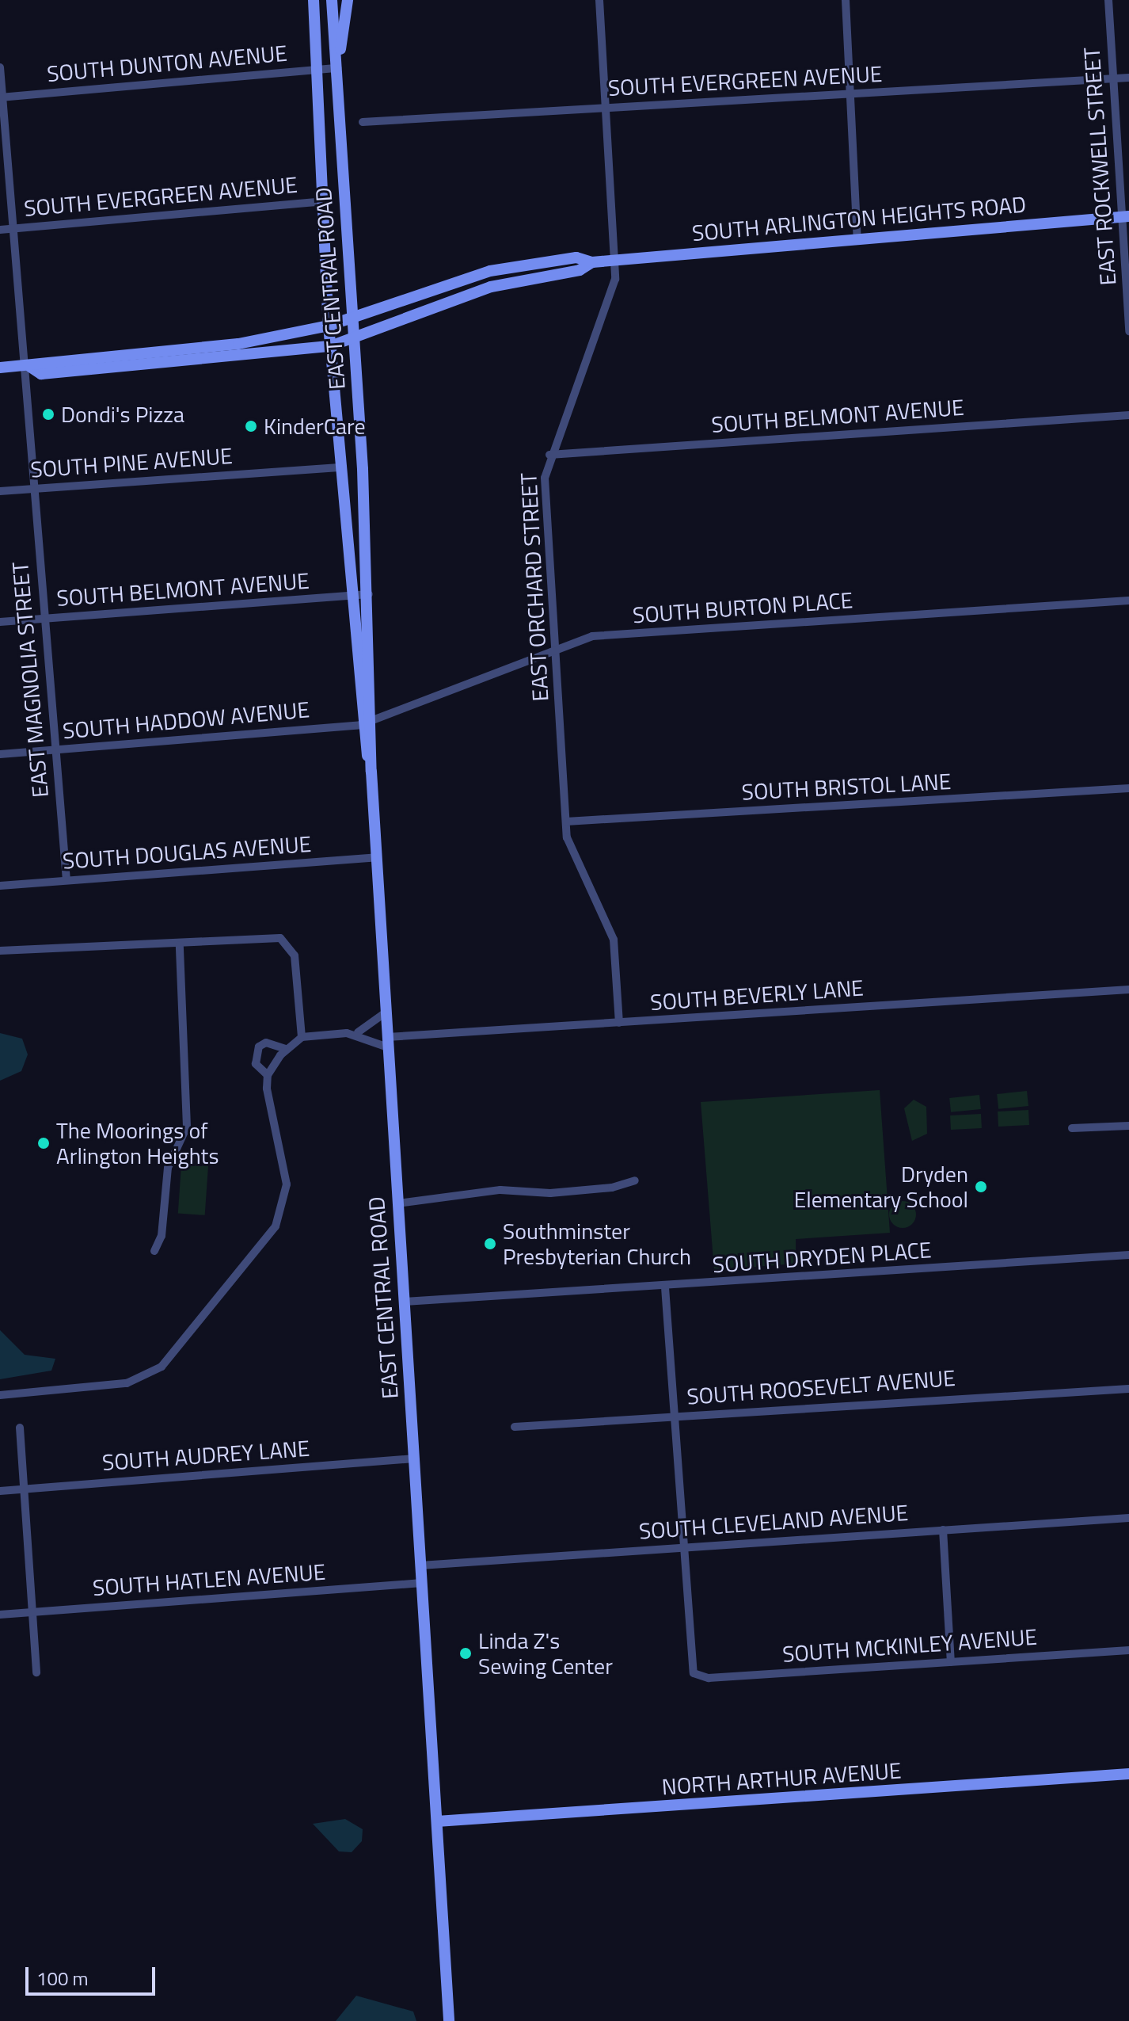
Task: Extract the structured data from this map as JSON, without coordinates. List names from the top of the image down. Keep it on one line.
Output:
{"streets":{"main road":["SOUTH ARLINGTON HEIGHTS ROAD","EAST CENTRAL ROAD","NORTH ARTHUR AVENUE"],"street":["SOUTH DUNTON AVENUE","SOUTH EVERGREEN AVENUE","EAST ROCKWELL STREET","SOUTH BELMONT AVENUE","SOUTH PINE AVENUE","EAST ORCHARD STREET","SOUTH BURTON PLACE","EAST MAGNOLIA STREET","SOUTH HADDOW AVENUE","SOUTH BRISTOL LANE","SOUTH DOUGLAS AVENUE","SOUTH BEVERLY LANE","SOUTH DRYDEN PLACE","SOUTH ROOSEVELT AVENUE","SOUTH AUDREY LANE","SOUTH CLEVELAND AVENUE","SOUTH HATLEN AVENUE","SOUTH MCKINLEY AVENUE"]},"crossings":[["SOUTH DUNTON AVENUE","EAST CENTRAL ROAD"],["SOUTH DUNTON AVENUE","EAST MAGNOLIA STREET"],["SOUTH EVERGREEN AVENUE","EAST ROCKWELL STREET"],["SOUTH EVERGREEN AVENUE","EAST CENTRAL ROAD"],["SOUTH EVERGREEN AVENUE","EAST ORCHARD STREET"],["SOUTH EVERGREEN AVENUE","EAST MAGNOLIA STREET"],["EAST ROCKWELL STREET","SOUTH ARLINGTON HEIGHTS ROAD"],["SOUTH ARLINGTON HEIGHTS ROAD","EAST CENTRAL ROAD"],["SOUTH ARLINGTON HEIGHTS ROAD","EAST ORCHARD STREET"],["SOUTH ARLINGTON HEIGHTS ROAD","EAST MAGNOLIA STREET"],["EAST CENTRAL ROAD","SOUTH BELMONT AVENUE"],["EAST CENTRAL ROAD","SOUTH PINE AVENUE"],["EAST CENTRAL ROAD","SOUTH BURTON PLACE"],["EAST CENTRAL ROAD","SOUTH HADDOW AVENUE"],["EAST CENTRAL ROAD","SOUTH DOUGLAS AVENUE"],["EAST CENTRAL ROAD","SOUTH BEVERLY LANE"],["EAST CENTRAL ROAD","SOUTH DRYDEN PLACE"],["EAST CENTRAL ROAD","SOUTH AUDREY LANE"],["EAST CENTRAL ROAD","SOUTH CLEVELAND AVENUE"],["EAST CENTRAL ROAD","SOUTH HATLEN AVENUE"],["EAST CENTRAL ROAD","NORTH ARTHUR AVENUE"],["SOUTH BELMONT AVENUE","EAST ORCHARD STREET"],["SOUTH BELMONT AVENUE","EAST MAGNOLIA STREET"],["SOUTH PINE AVENUE","EAST MAGNOLIA STREET"],["EAST ORCHARD STREET","SOUTH BURTON PLACE"],["EAST ORCHARD STREET","SOUTH BRISTOL LANE"],["EAST ORCHARD STREET","SOUTH BEVERLY LANE"],["SOUTH BURTON PLACE","SOUTH HADDOW AVENUE"],["EAST MAGNOLIA STREET","SOUTH HADDOW AVENUE"],["EAST MAGNOLIA STREET","SOUTH DOUGLAS AVENUE"],["SOUTH CLEVELAND AVENUE","SOUTH MCKINLEY AVENUE"]],"places":["Dondi's Pizza","KinderCare","The Moorings of Arlington Heights","Dryden Elementary School","Southminster Presbyterian Church","Linda Z's Sewing Center"],"scale_bar":"100 m"}
